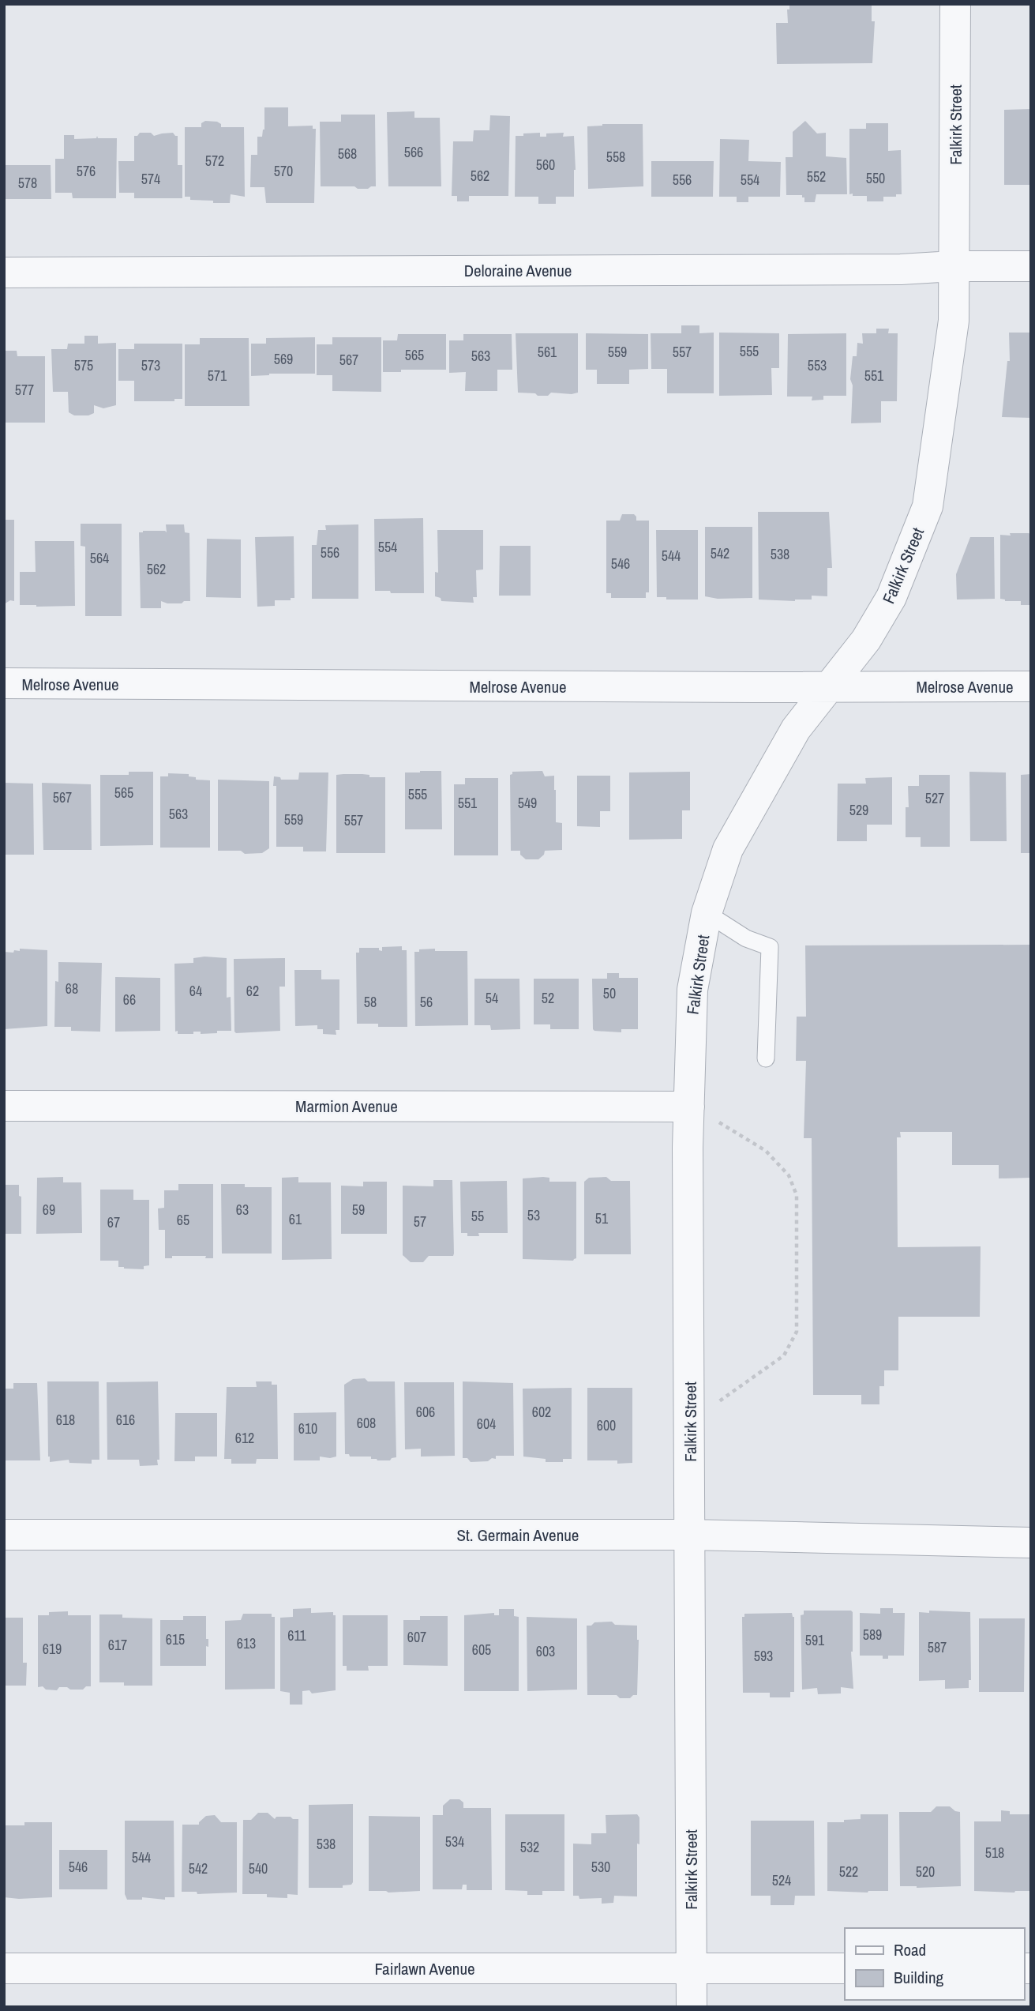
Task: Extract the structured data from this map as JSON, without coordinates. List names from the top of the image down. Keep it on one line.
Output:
{"streets":{"street":["Falkirk Street","Deloraine Avenue","Melrose Avenue","Marmion Avenue","St. Germain Avenue","Fairlawn Avenue"]},"crossings":[["Falkirk Street","Deloraine Avenue"],["Falkirk Street","Melrose Avenue"],["Falkirk Street","Marmion Avenue"],["Falkirk Street","St. Germain Avenue"],["Falkirk Street","Fairlawn Avenue"]],"house_numbers":["566","568","558","572","560","576","570","562","552","550","574","556","554","578","555","561","559","557","565","563","569","567","575","573","553","571","551","577","554","556","542","538","544","564","546","562","565","555","567","527","551","549","529","563","559","557","68","64","62","50","54","52","66","58","56","69","63","59","53","55","51","61","65","57","67","606","602","618","616","608","604","600","610","612","589","611","607","615","591","613","617","587","619","605","603","593","534","538","532","518","544","546","530","542","540","522","520","524"],"legend":["Road","Building"]}
